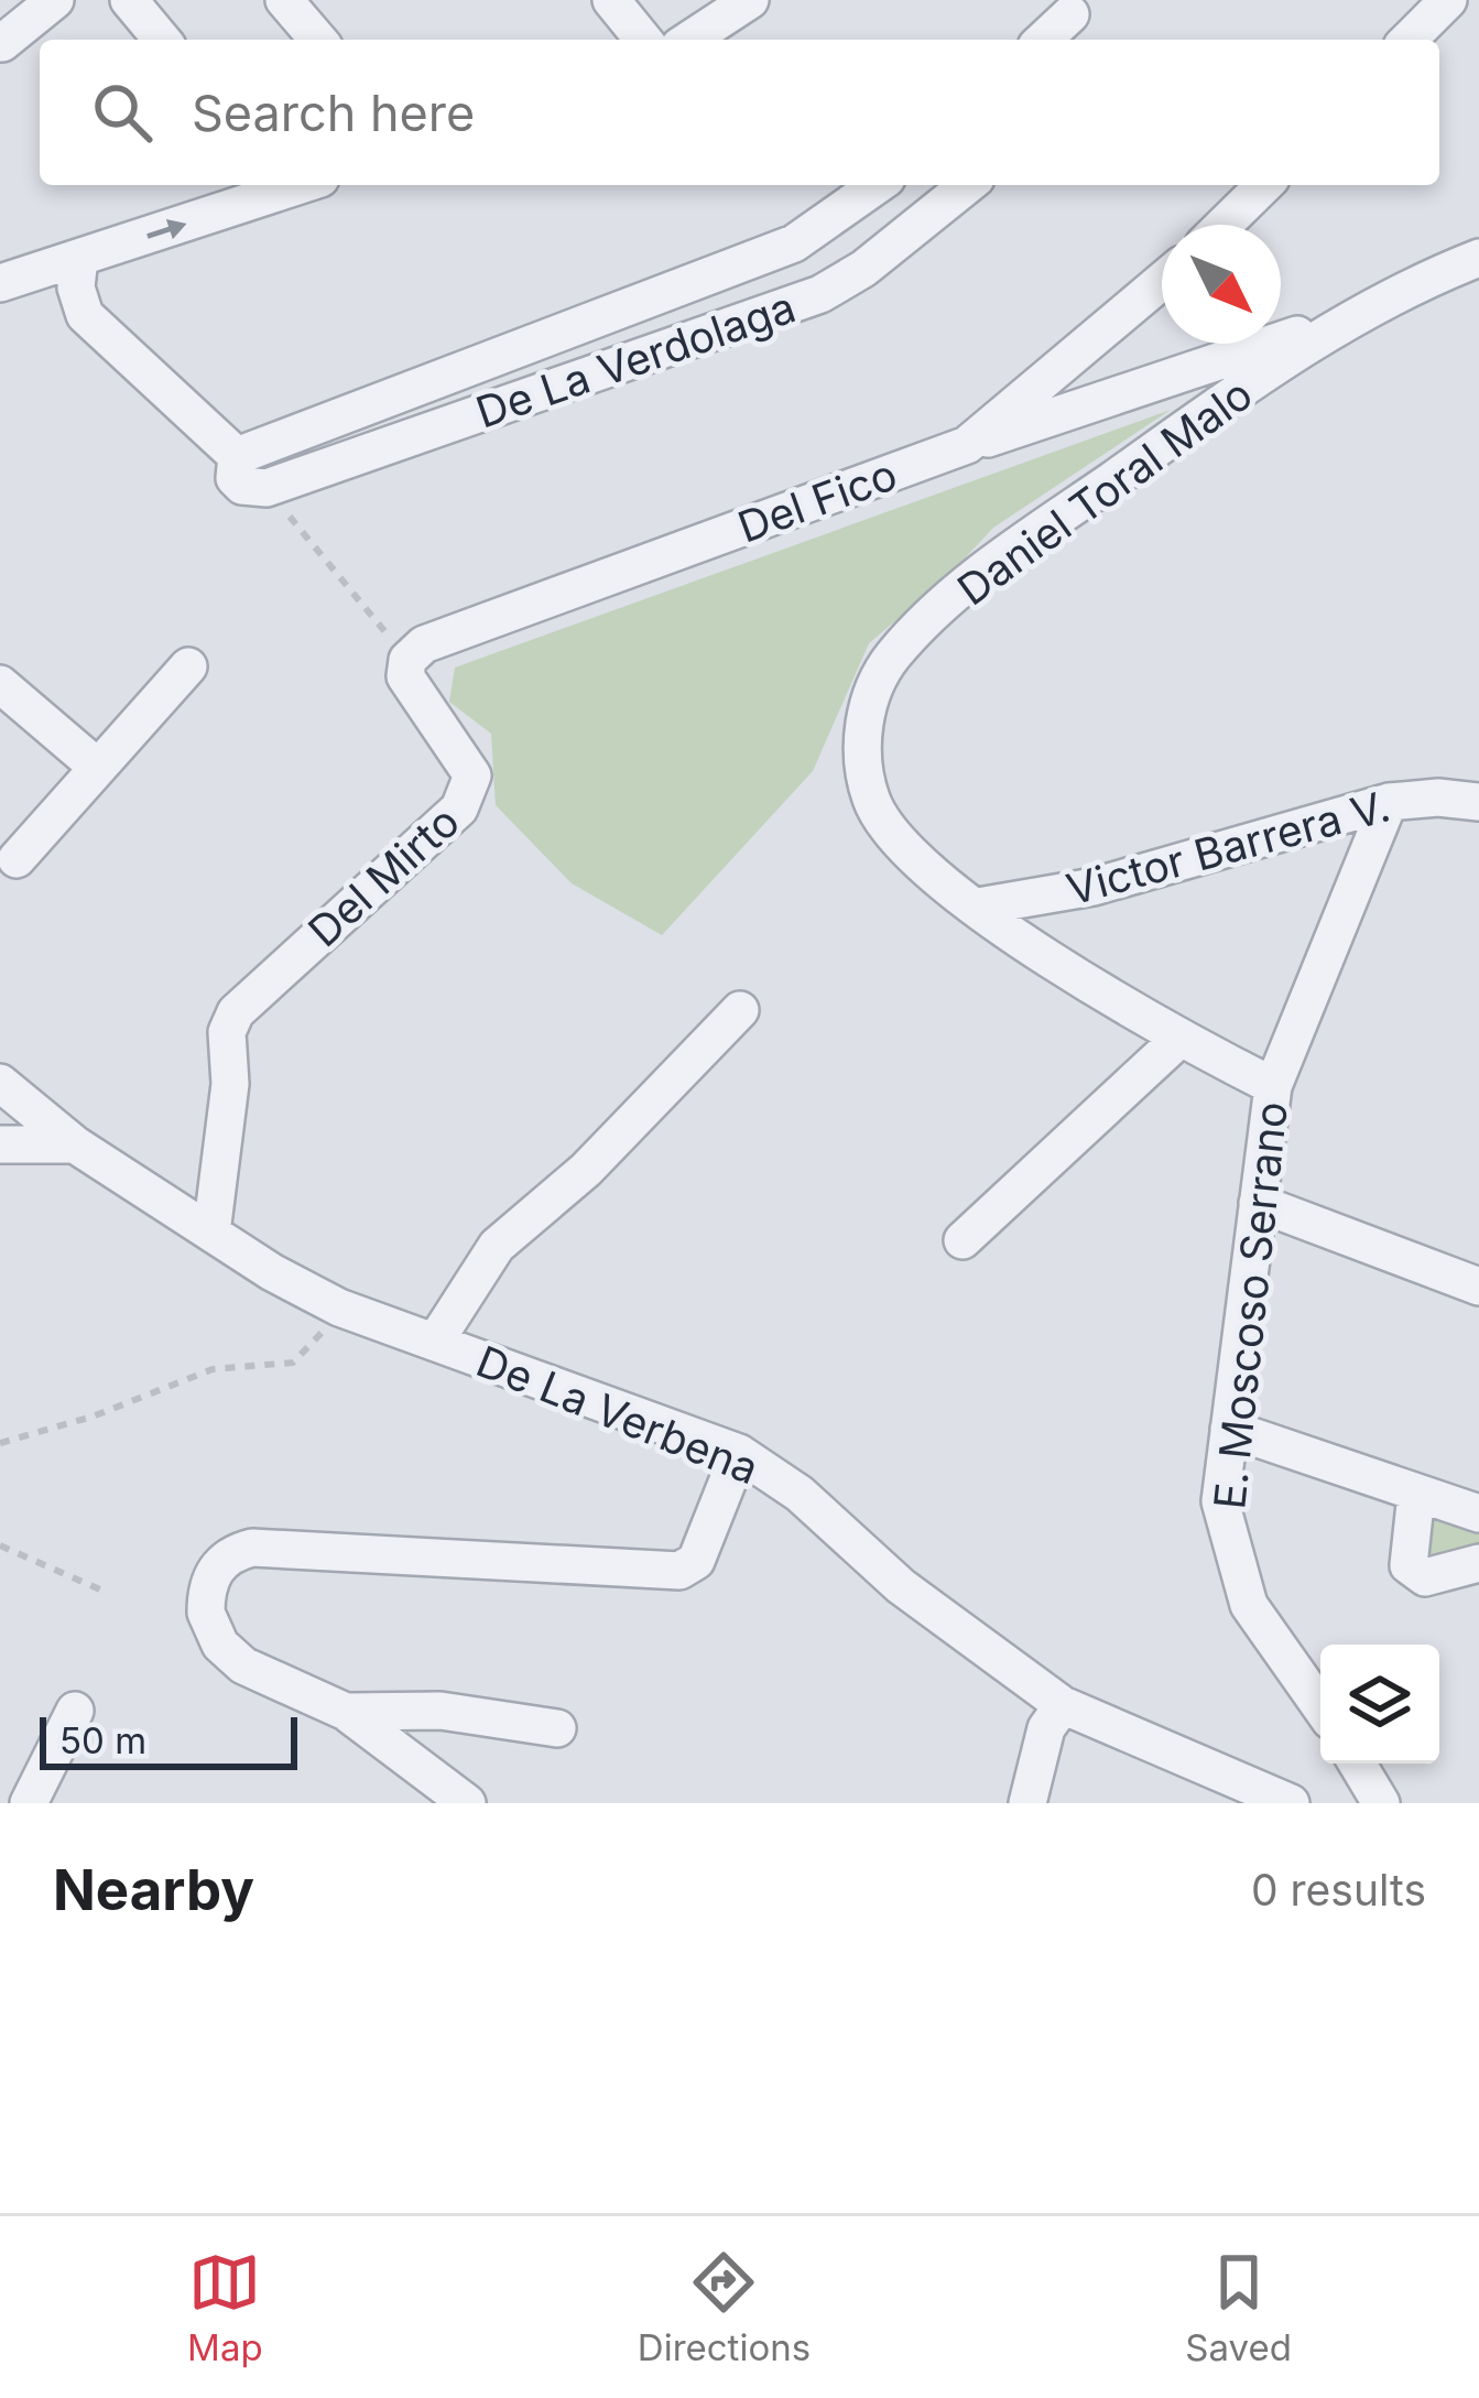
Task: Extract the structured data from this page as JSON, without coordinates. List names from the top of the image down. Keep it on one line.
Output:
{"streets":{"street":["De La Verdolaga","Daniel Toral Malo","Del Fico","Victor Barrera V.","Del Mirto","E. Moscoso Serrano","De La Verbena"]},"crossings":[["Daniel Toral Malo","Victor Barrera V."],["Daniel Toral Malo","E. Moscoso Serrano"],["Del Fico","Del Mirto"],["Victor Barrera V.","E. Moscoso Serrano"],["Del Mirto","De La Verbena"]],"scale_bar":"50 m","north":"bottom right","page":{"search":"Search here","scale":"50 m","heading":["Nearby","0 results"],"nav":["Map","Directions","Saved"]}}
